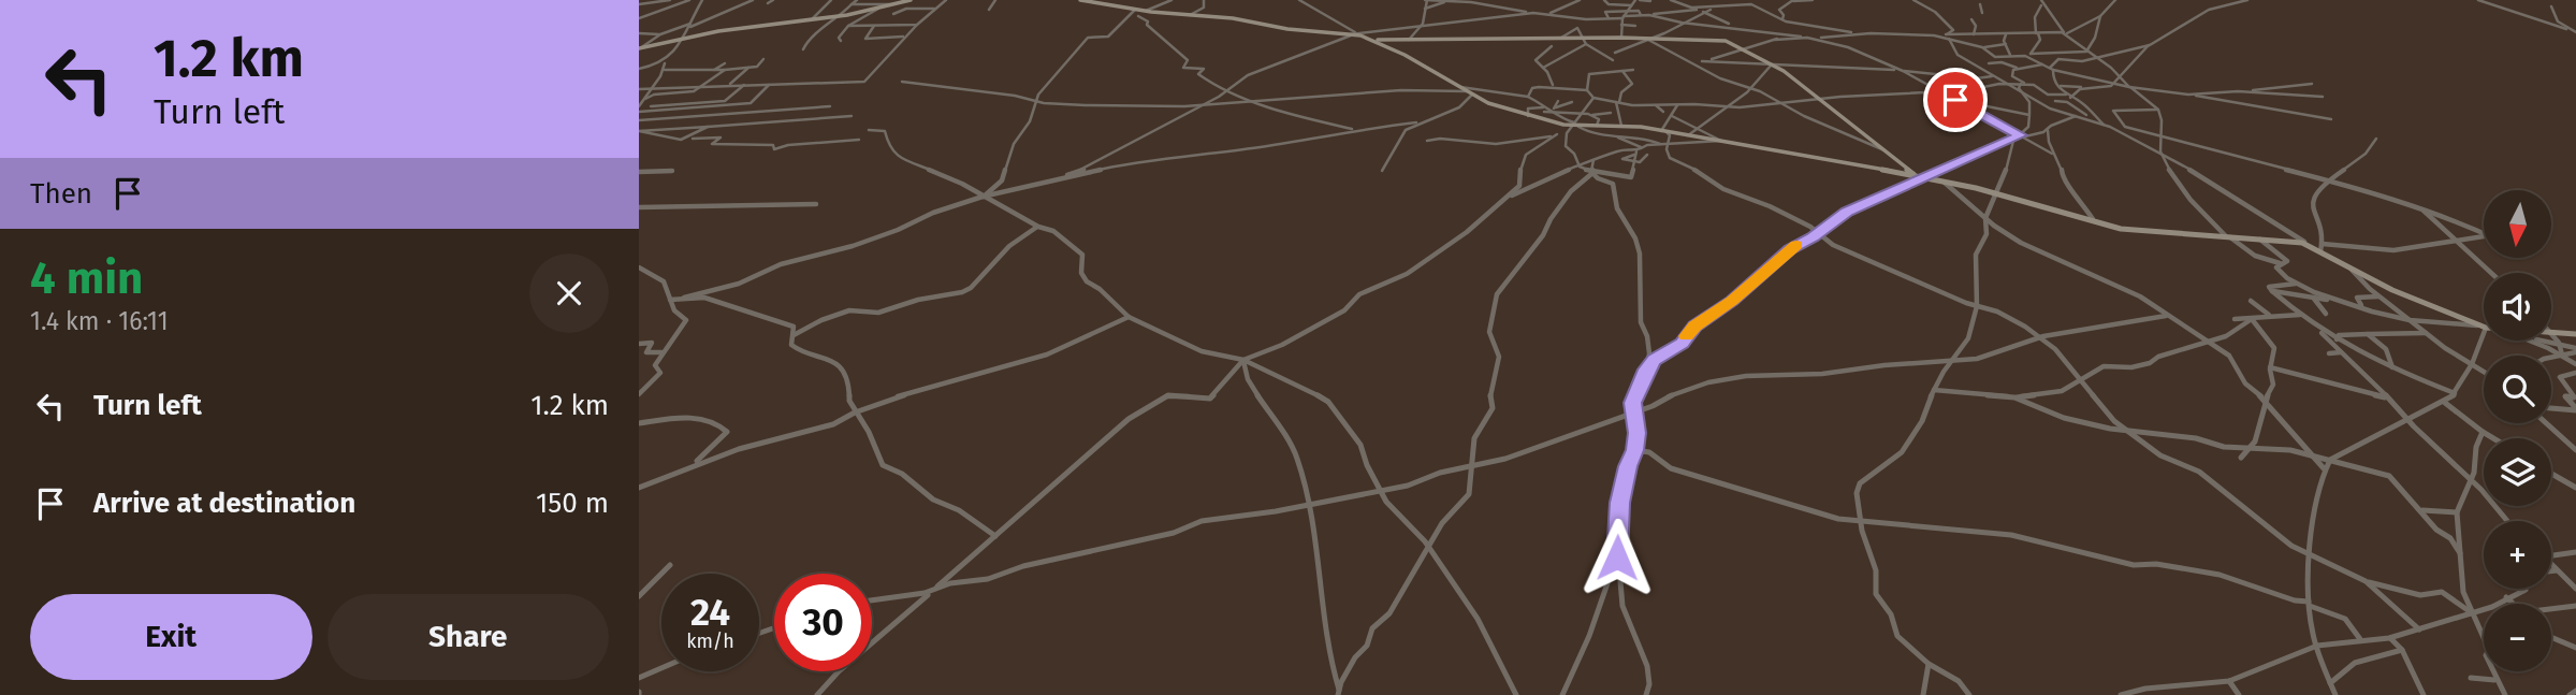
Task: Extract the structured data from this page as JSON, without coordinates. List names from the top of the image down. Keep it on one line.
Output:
{"north":"bottom","page":{"turn":["1.2 km","Turn left"],"then":"Then","map_buttons":["+","−"],"heading":["4 min","1.4 km · 16:11"],"list":[{"name":"Turn left","value":"1.2 km"},{"name":"Arrive at destination","value":"150 m"}],"speed":"24 km/h","limit":"30","buttons":["Exit","Share"]}}
